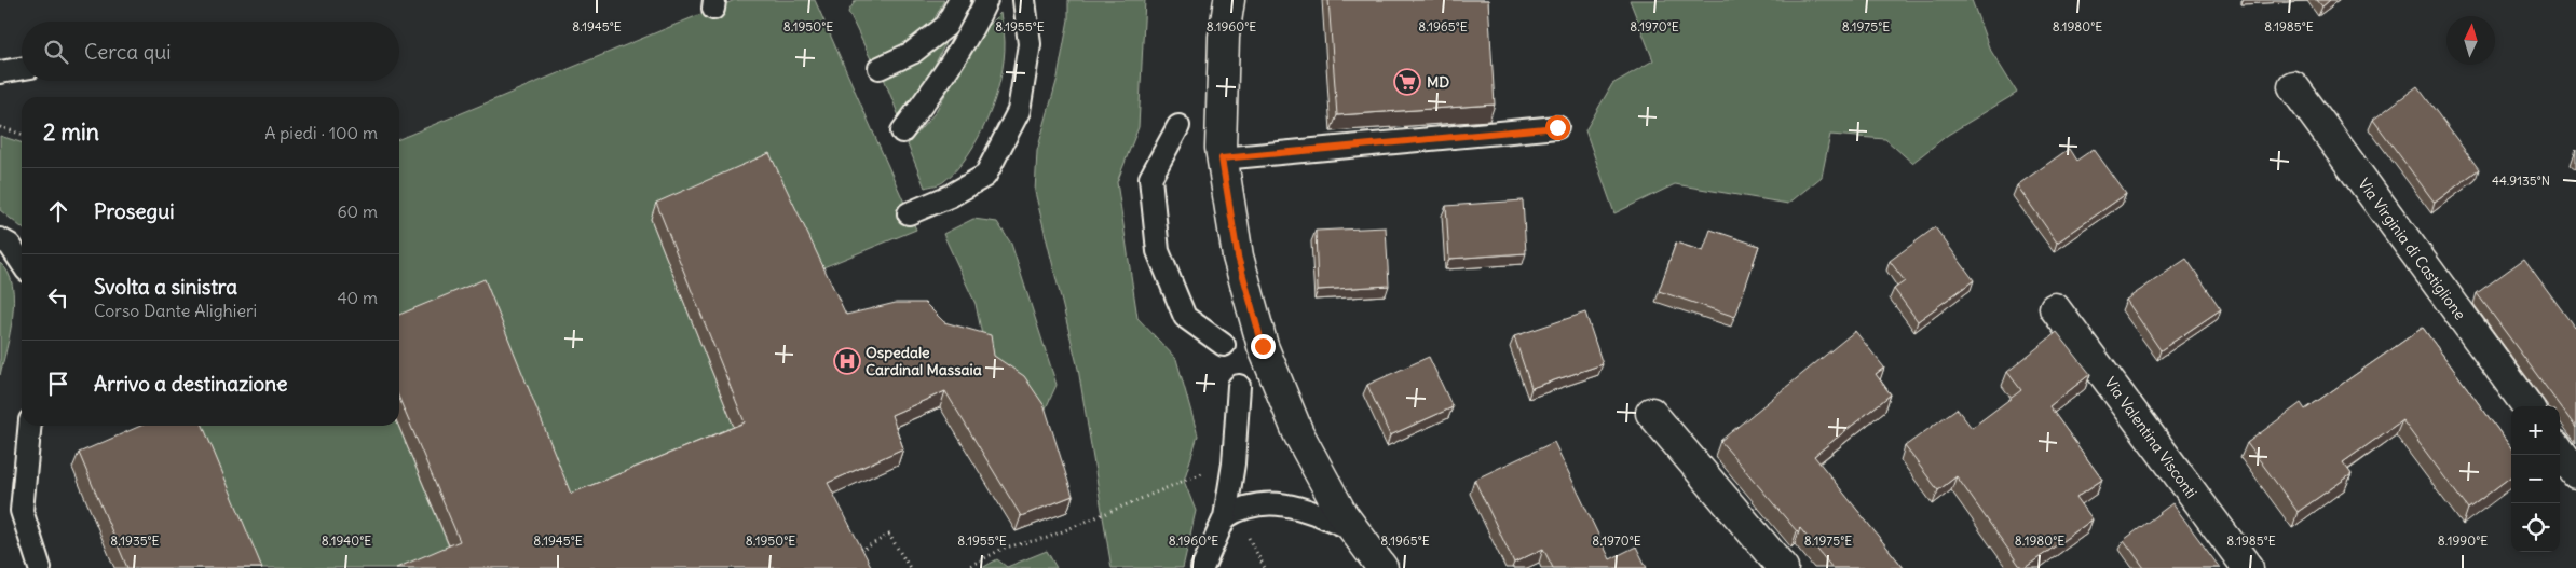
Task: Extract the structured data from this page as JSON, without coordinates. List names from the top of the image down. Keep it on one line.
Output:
{"streets":{"street":["Via Virginia di Castiglione","Via Valentina Visconti"]},"places":{"supermarket":["MD"],"hospital":["Ospedale Cardinal Massaia"]},"north":"top","page":{"search":"Cerca qui","heading":["2 min","A piedi · 100 m"],"list":[["Prosegui","60 m"],["Svolta a sinistra","Corso Dante Alighieri","40 m"],"Arrivo a destinazione"],"map_buttons":["+","−"]},"coordinates":["8.1945°E","8.1950°E","8.1955°E","8.1960°E","8.1965°E","8.1970°E","8.1975°E","8.1980°E","8.1985°E","44.9135°N","8.1935°E","8.1940°E","8.1990°E"]}
